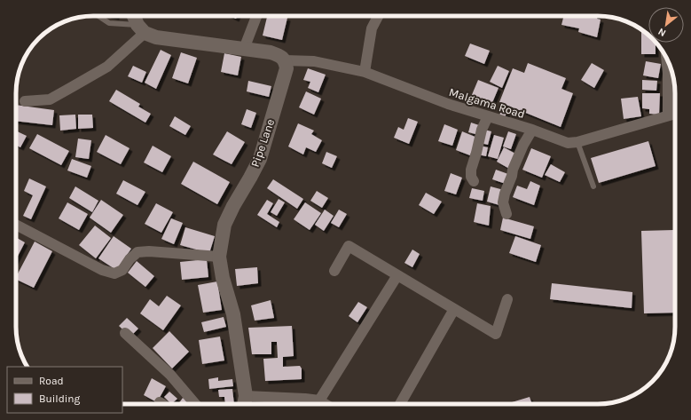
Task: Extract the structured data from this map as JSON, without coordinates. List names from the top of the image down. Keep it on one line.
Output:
{"streets":{"street":["Malgama Road","Pipe Lane"]},"crossings":[["Malgama Road","Pipe Lane"]],"legend":["Road","Building"],"north":"bottom left"}
